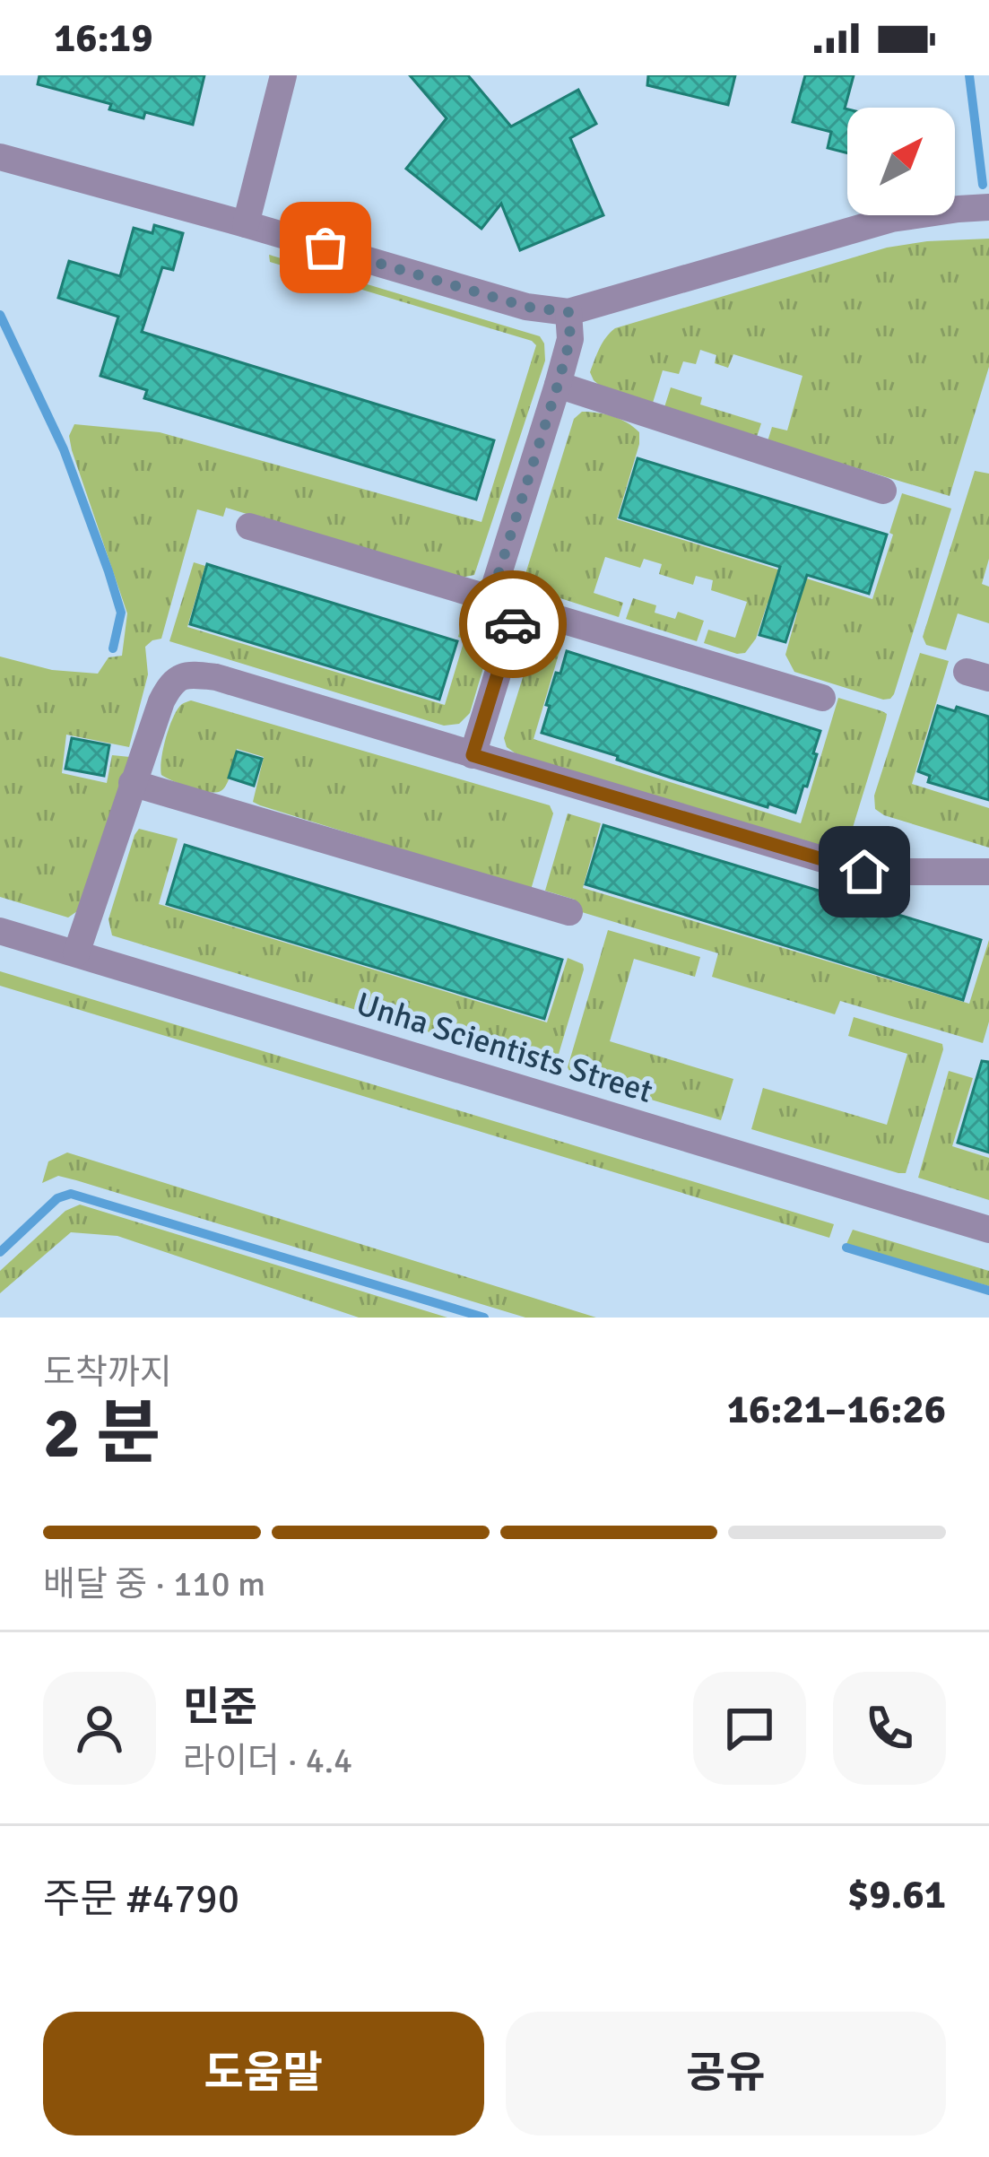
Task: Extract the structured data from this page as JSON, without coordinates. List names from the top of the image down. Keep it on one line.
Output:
{"streets":{"street":["Unha Scientists Street"]},"north":"top right","page":{"status":"16:19","heading":["2 분","도착까지","16:21–16:26"],"panel":["민준","라이더 · 4.4","주문 #4790","$9.61"],"bar":"배달 중 · 110 m","buttons":["도움말","공유"]}}
